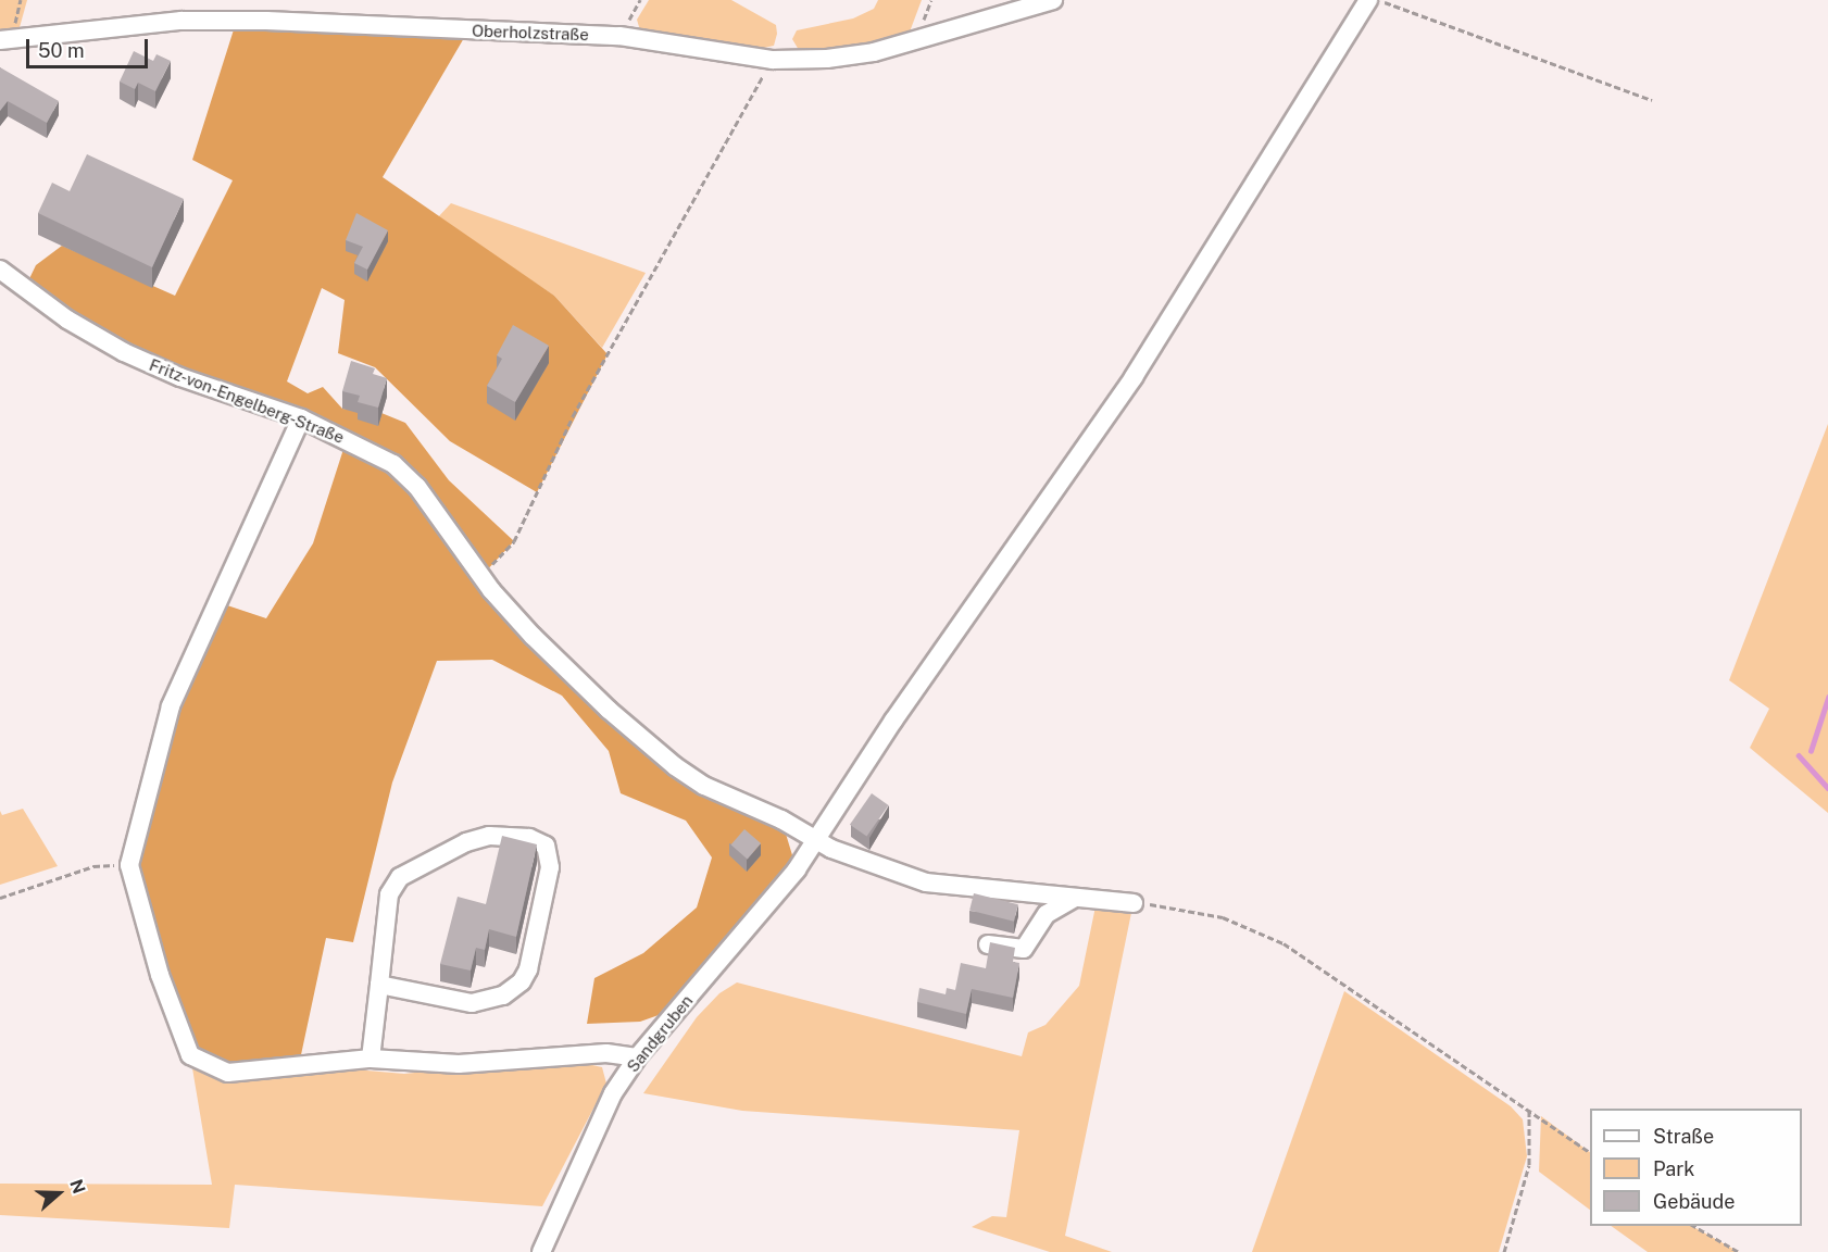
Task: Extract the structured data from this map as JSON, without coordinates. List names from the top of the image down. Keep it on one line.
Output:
{"streets":{"street":["Oberholzstraße","Fritz-von-Engelberg-Straße","Sandgruben"]},"legend":["Straße","Park","Gebäude"],"scale_bar":"50 m","north":"right"}
